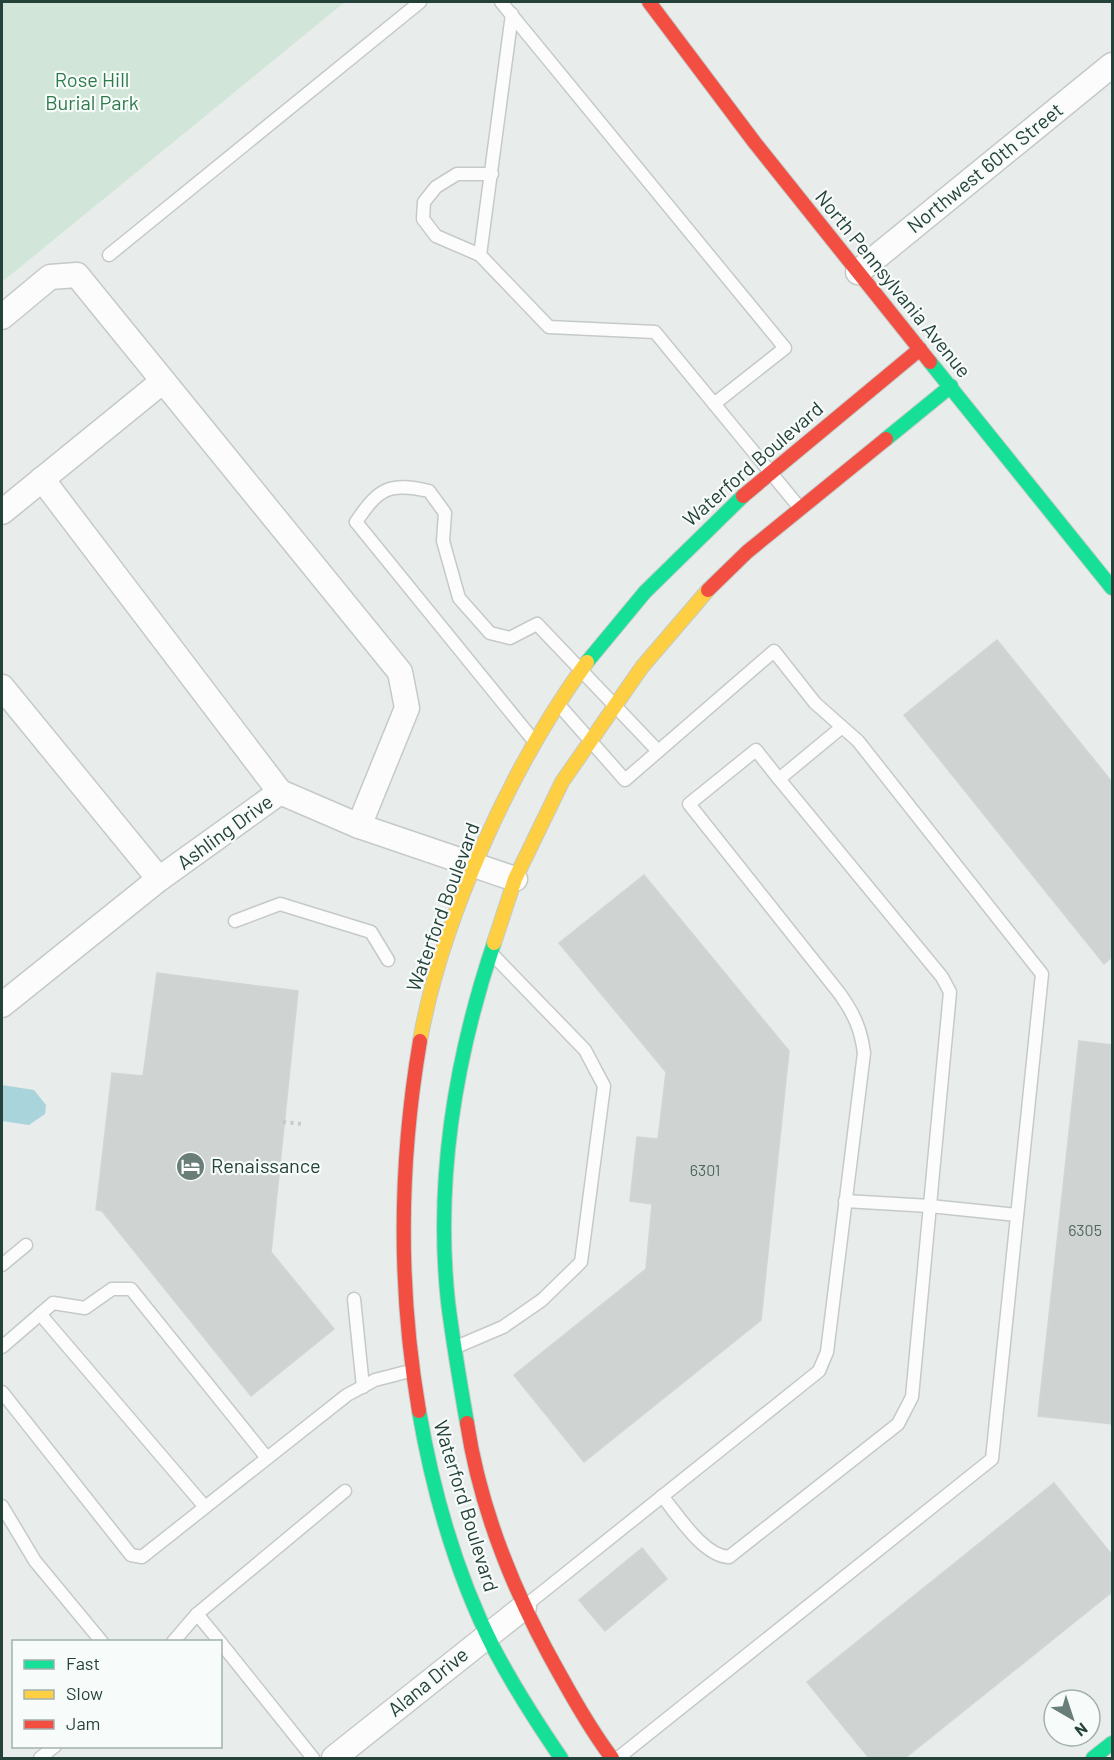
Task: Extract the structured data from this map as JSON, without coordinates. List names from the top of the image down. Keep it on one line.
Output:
{"streets":{"street":["Northwest 60th Street","North Pennsylvania Avenue","Waterford Boulevard","Ashling Drive","Alana Drive"]},"crossings":[["Northwest 60th Street","North Pennsylvania Avenue"],["North Pennsylvania Avenue","Waterford Boulevard"],["Waterford Boulevard","Ashling Drive"],["Waterford Boulevard","Alana Drive"]],"parks":["Rose Hill Burial Park"],"places":{"hotel":["Renaissance"]},"house_numbers":["6301","6305"],"legend":["Fast","Slow","Jam"],"north":"bottom right"}
